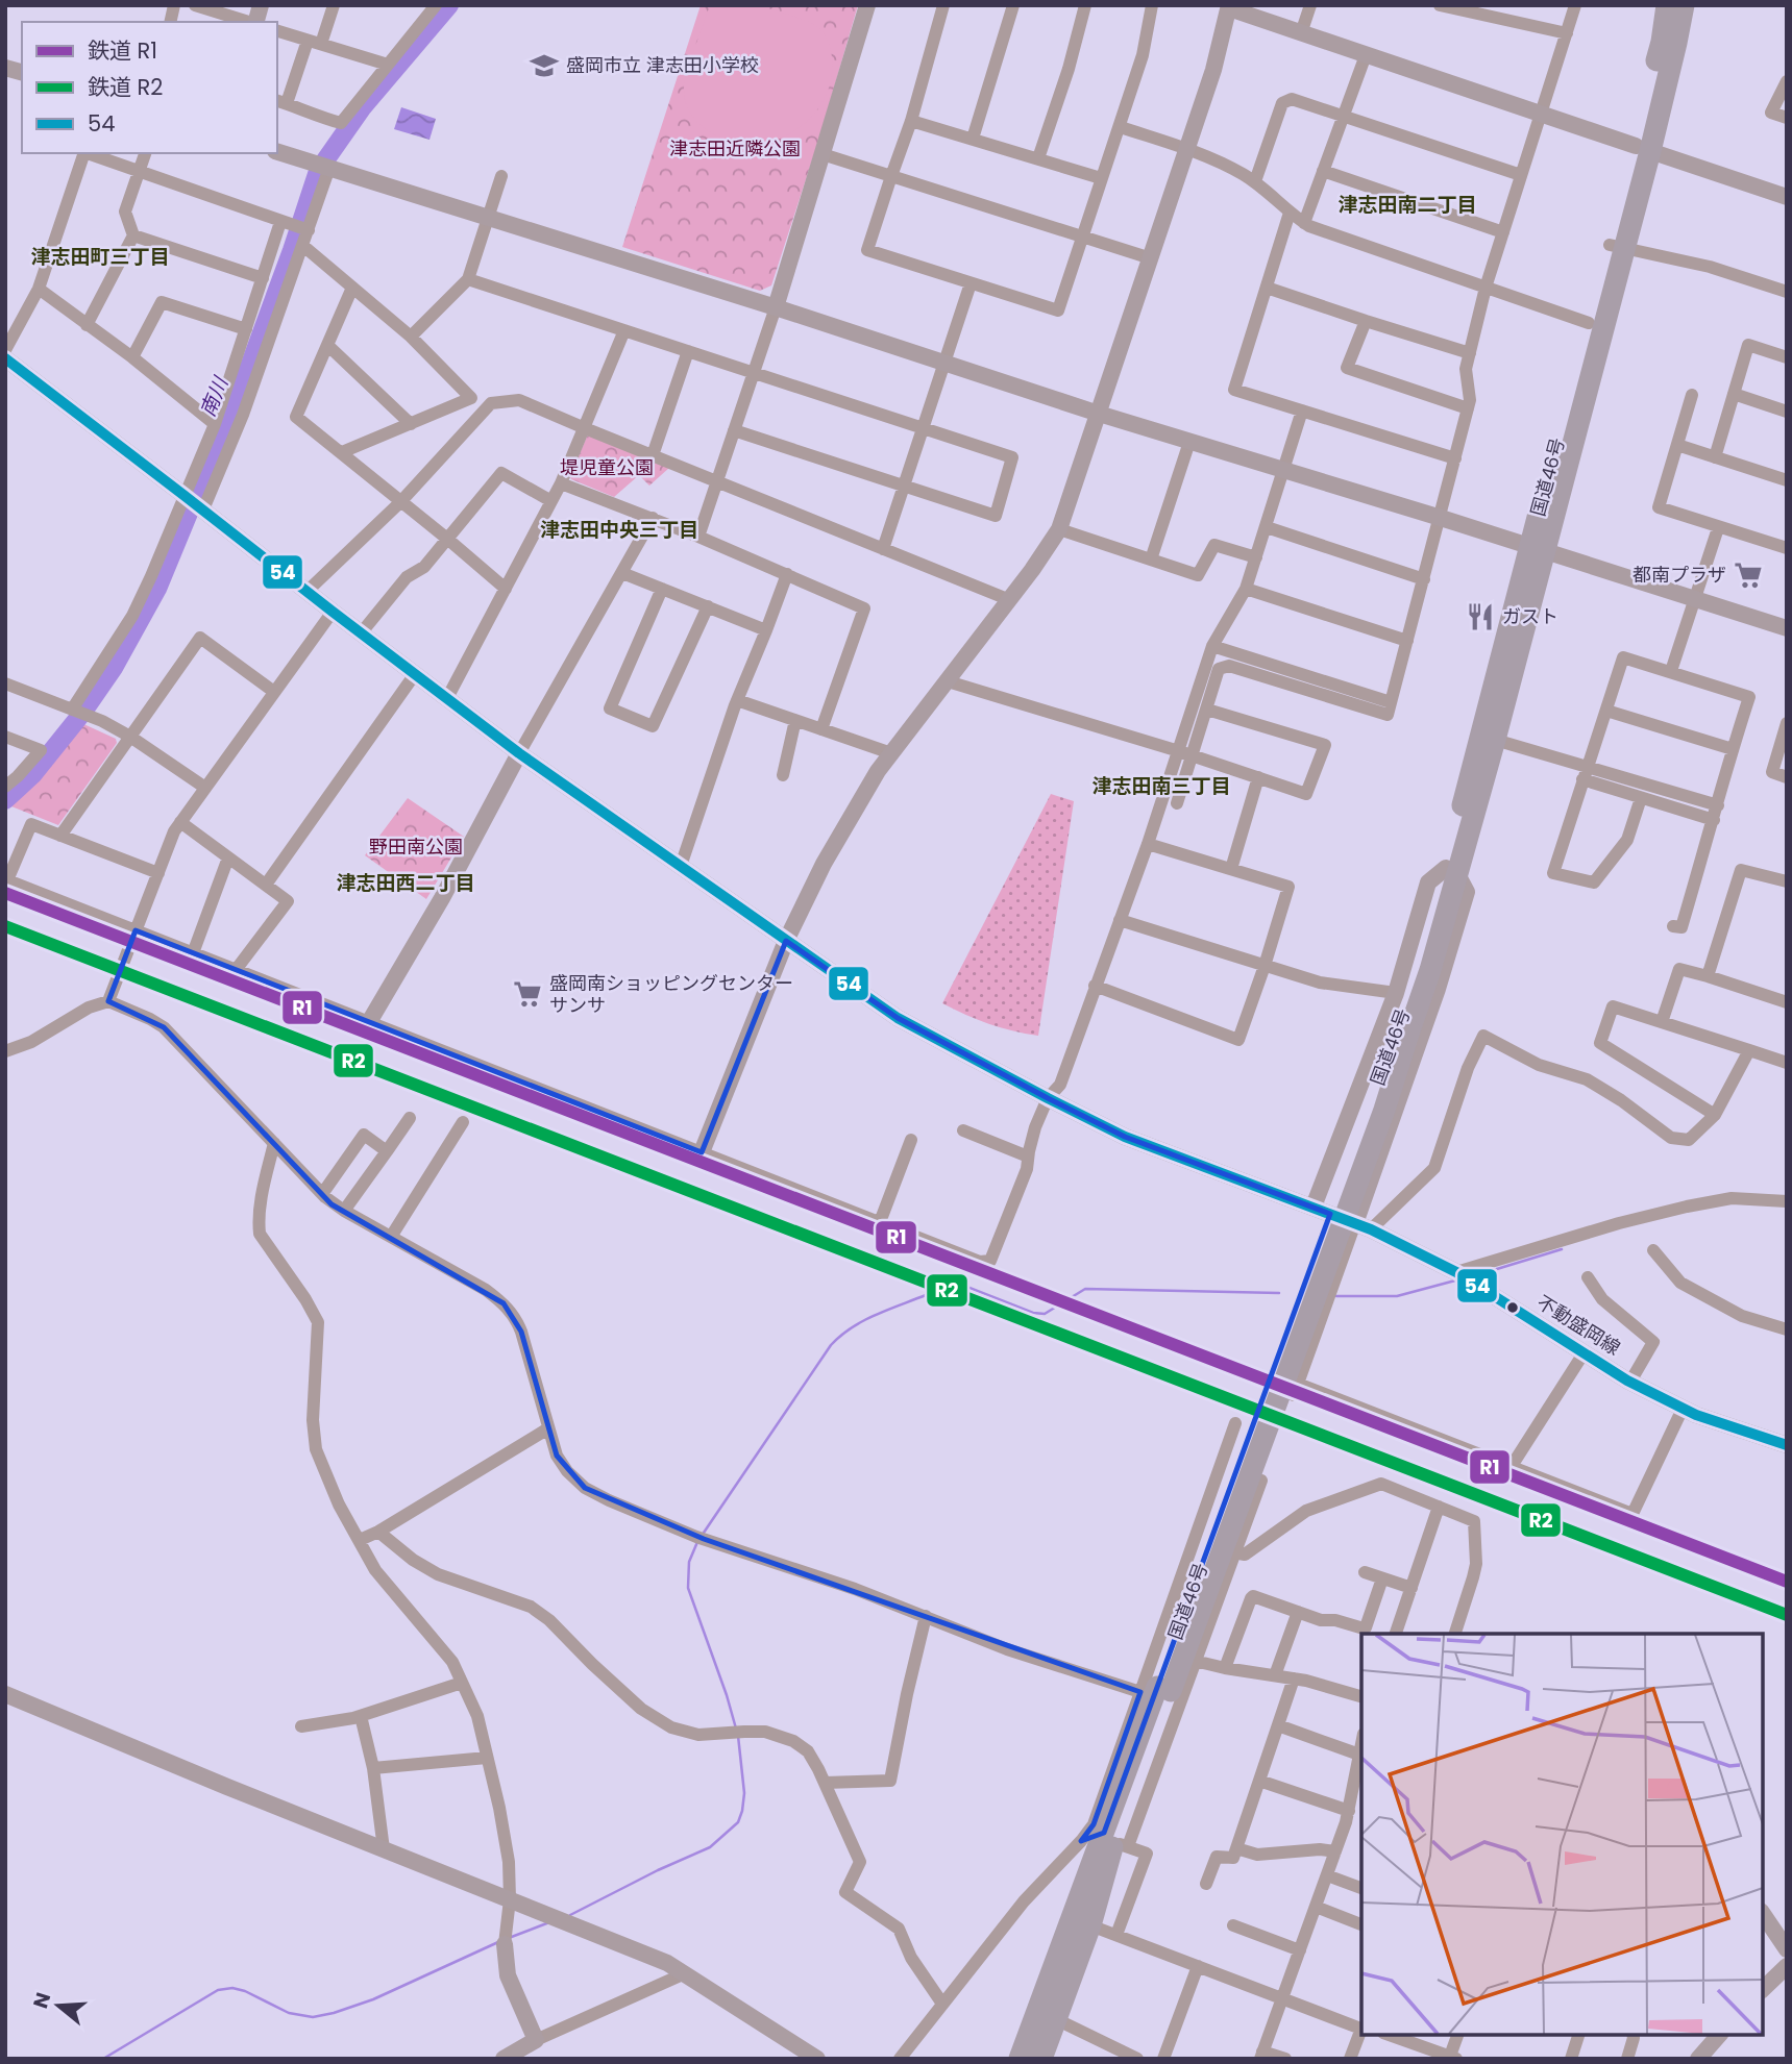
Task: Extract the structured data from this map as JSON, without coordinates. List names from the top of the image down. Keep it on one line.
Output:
{"streets":{"highway":["国道46号"],"street":["不動盛岡線"]},"districts":["津志田南二丁目","津志田町三丁目","津志田中央三丁目","津志田南三丁目","津志田西二丁目"],"water":["南川"],"parks":["津志田近隣公園","堤児童公園","野田南公園"],"places":{"school or university":["盛岡市立 津志田小学校"],"supermarket":["都南プラザ","盛岡南ショッピングセンター サンサ"],"restaurant":["ガスト"]},"lines":["transit line 54","rail line R1","rail line R2"],"legend":["鉄道 R1","鉄道 R2","54"],"north":"left"}
